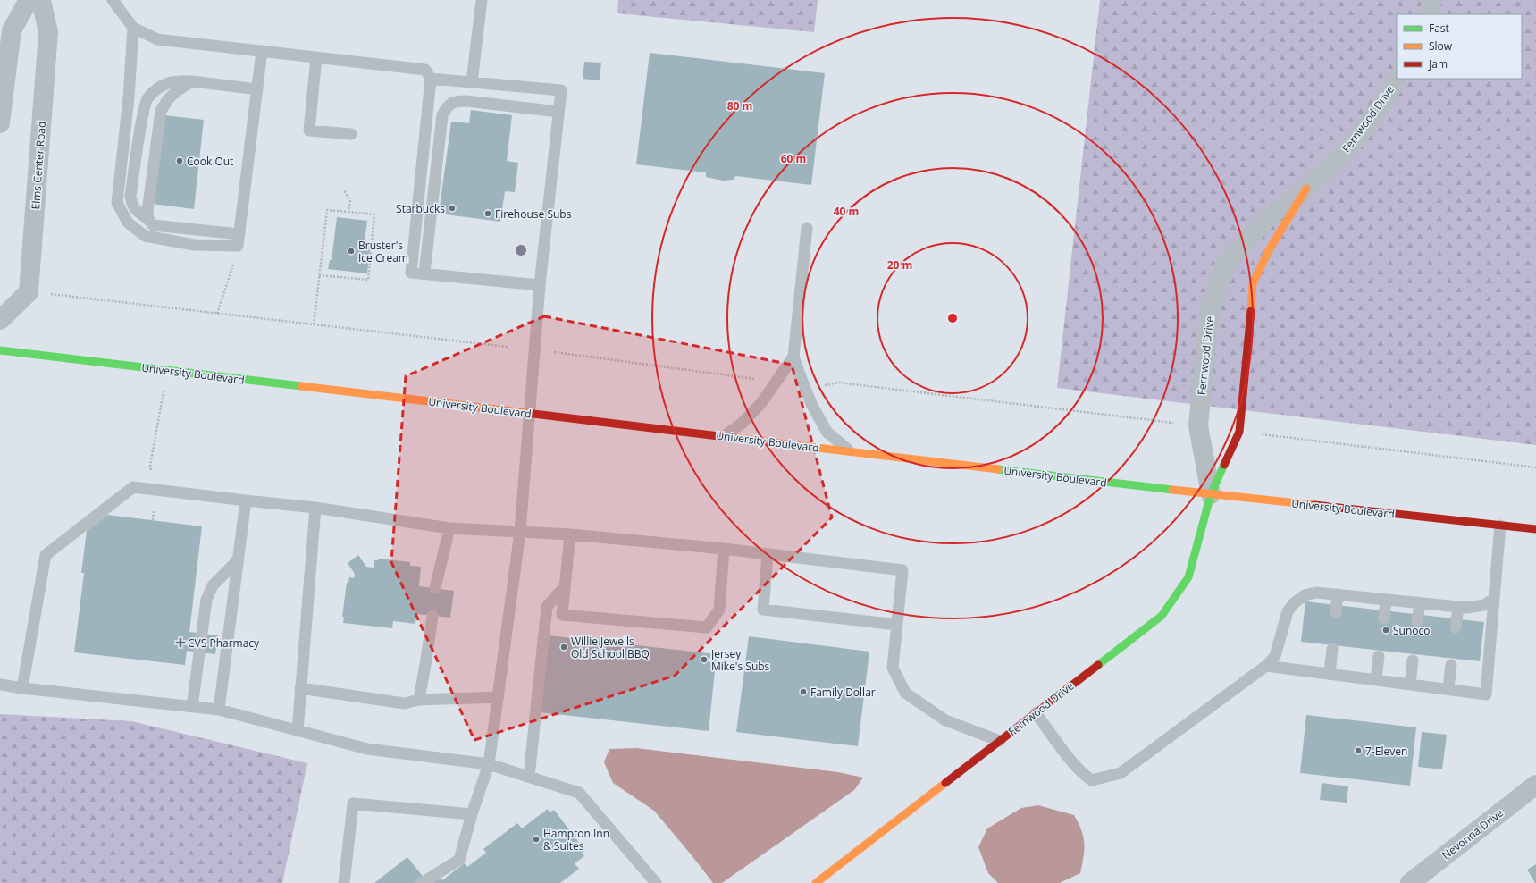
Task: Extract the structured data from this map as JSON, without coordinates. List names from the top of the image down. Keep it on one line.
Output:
{"streets":{"main road":["Fernwood Drive","University Boulevard"],"street":["Elms Center Road","Nevonna Drive"]},"crossings":[["Fernwood Drive","University Boulevard"]],"places":{"other":["Cook Out","Starbucks","Firehouse Subs","Bruster's Ice Cream","Sunoco","Willie Jewells Old School BBQ","Jersey Mike's Subs","Family Dollar","7-Eleven","Hampton Inn & Suites"],"health":["CVS Pharmacy"]},"legend":["Fast","Slow","Jam"],"rings":["80 m","60 m","40 m","20 m"]}
